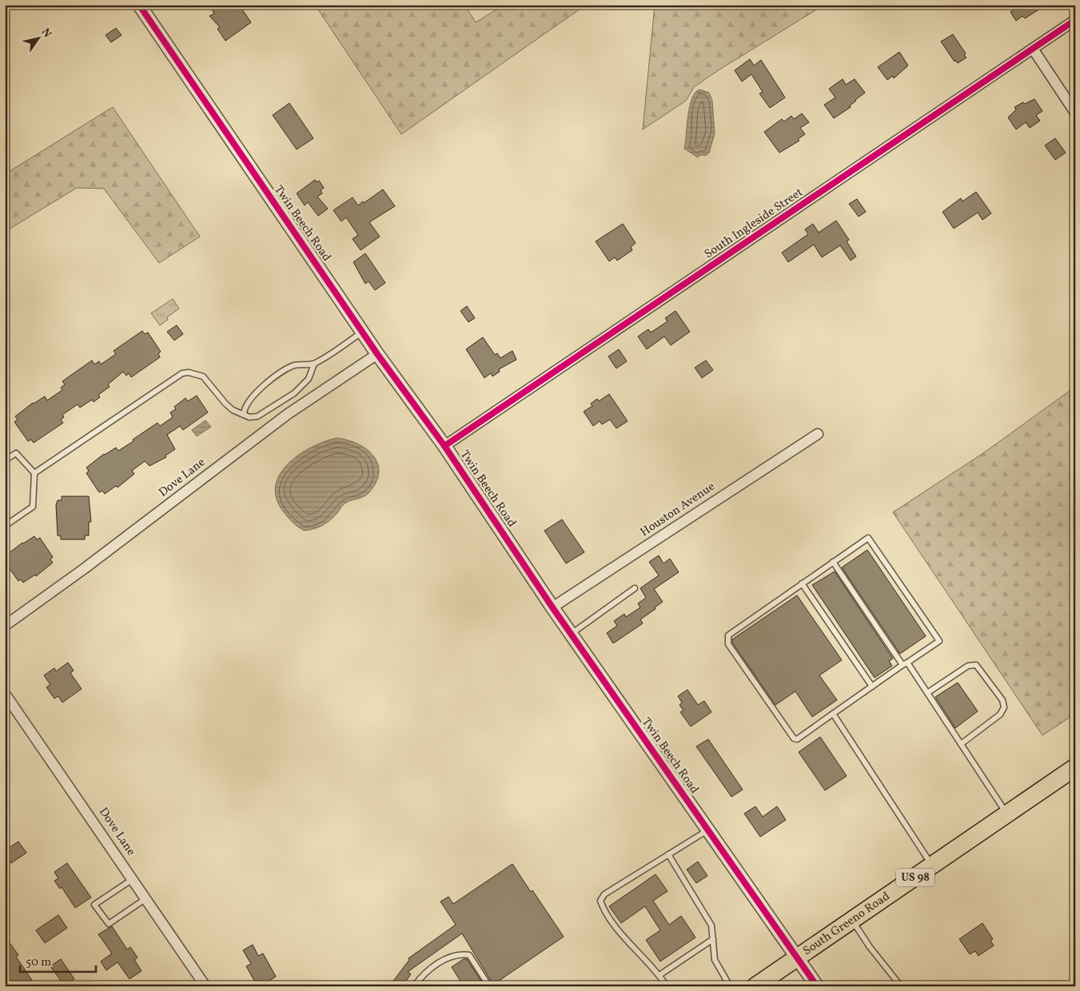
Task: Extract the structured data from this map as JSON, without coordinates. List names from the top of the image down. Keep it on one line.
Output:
{"streets":{"main road":["US 98","South Greeno Road"],"street":["Twin Beech Road","South Ingleside Street","Dove Lane","Houston Avenue"]},"crossings":[["Twin Beech Road","South Ingleside Street"],["Twin Beech Road","Dove Lane"],["Twin Beech Road","Houston Avenue"],["Twin Beech Road","South Greeno Road"]],"scale_bar":"50 m","north":"top right"}
